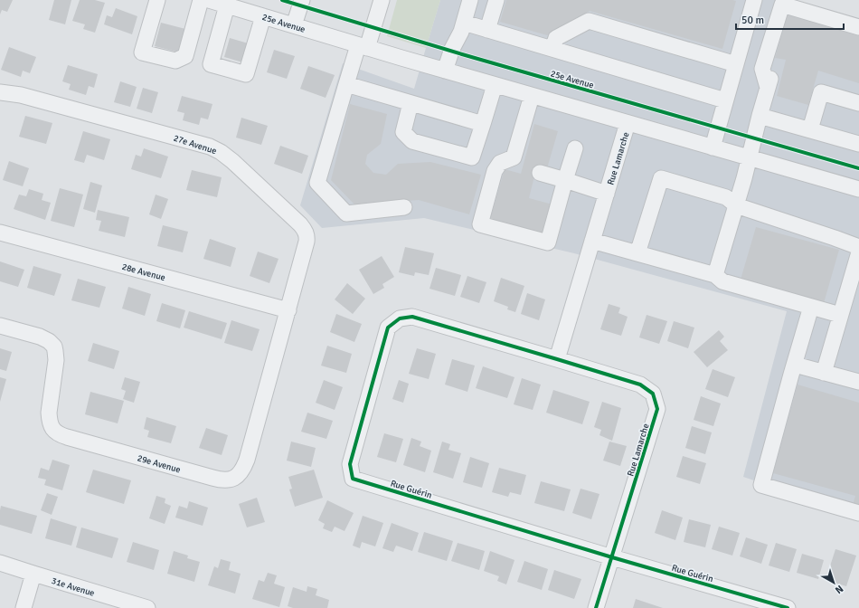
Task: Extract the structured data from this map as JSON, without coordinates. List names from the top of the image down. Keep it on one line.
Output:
{"streets":{"street":["25e Avenue","27e Avenue","Rue Lamarche","28e Avenue","29e Avenue","Rue Guérin","31e Avenue"]},"crossings":[["25e Avenue","Rue Lamarche"],["27e Avenue","28e Avenue"],["27e Avenue","29e Avenue"],["Rue Lamarche","Rue Guérin"],["28e Avenue","29e Avenue"]],"scale_bar":"50 m","north":"bottom right"}
